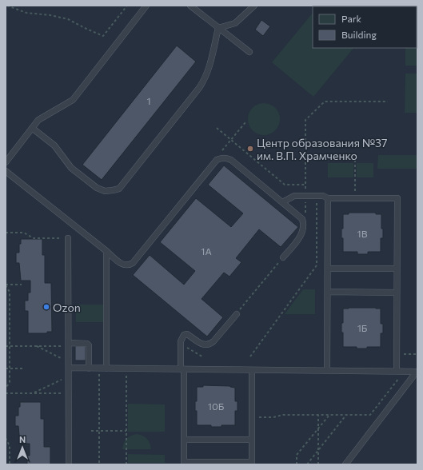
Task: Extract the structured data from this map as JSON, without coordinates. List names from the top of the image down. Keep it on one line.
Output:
{"places":["Центр образования №37 им. В.П. Храмченко","Ozon"],"house_numbers":["1","1В","1А","1Б","10Б"],"legend":["Park","Building"],"north":"top"}
